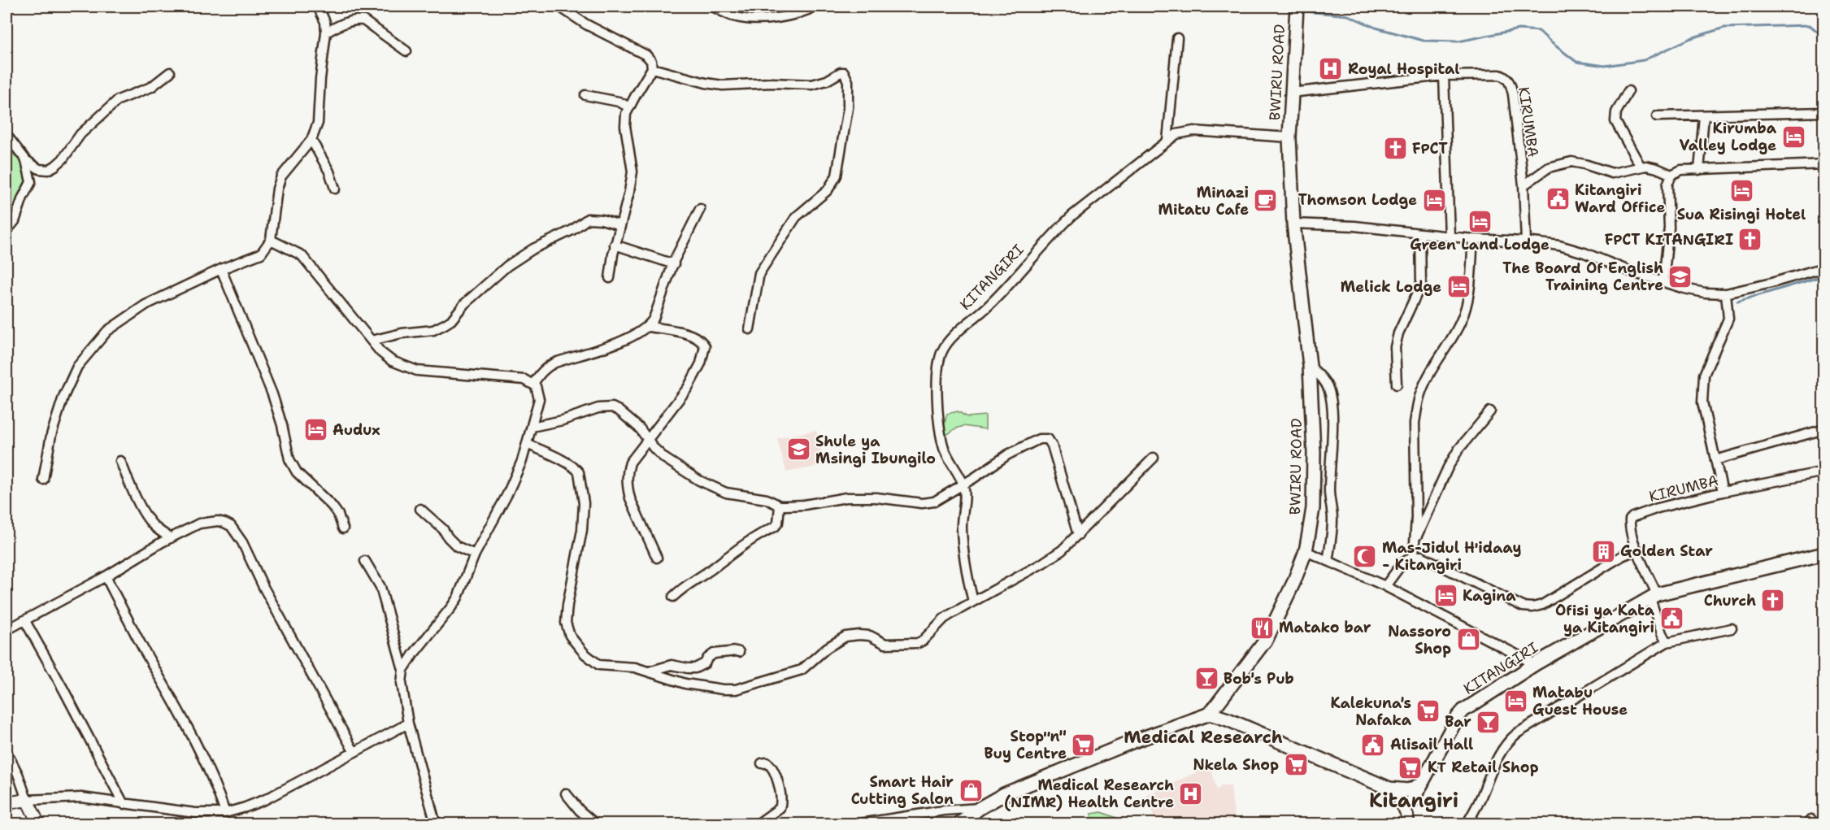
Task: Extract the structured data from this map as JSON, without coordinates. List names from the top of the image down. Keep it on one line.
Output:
{"streets":{"main road":["BWIRU ROAD","KITANGIRI"],"street":["KIRUMBA"]},"crossings":[["BWIRU ROAD","KIRUMBA"],["BWIRU ROAD","KITANGIRI"],["KIRUMBA","KITANGIRI"]],"districts":["Medical Research","Kitangiri"],"places":{"hospital":["Royal Hospital","Medical Research (NIMR) Health Centre"],"hotel":["Kirumba Valley Lodge","Sua Risingi Hotel","Thomson Lodge","Green Land Lodge","Melick Lodge","Audux","Kagina","Matabu Guest House"],"church":["FPCT","FPCT KITANGIRI","Church"],"public building":["Kitangiri Ward Office","Ofisi ya Kata ya Kitangiri","Alisail Hall"],"cafe":["Minazi Mitatu Cafe"],"school or university":["The Board Of English Training Centre","Shule ya Msingi Ibungilo"],"building":["Golden Star"],"mosque":["Mas-Jidul H'idaay - Kitangiri"],"restaurant":["Matako bar"],"shop":["Nassoro Shop","Smart Hair Cutting Salon"],"bar":["Bob's Pub","Bar"],"supermarket":["Kalekuna's Nafaka","Stop\"n\" Buy Centre","Nkela Shop","KT Retail Shop"]}}
